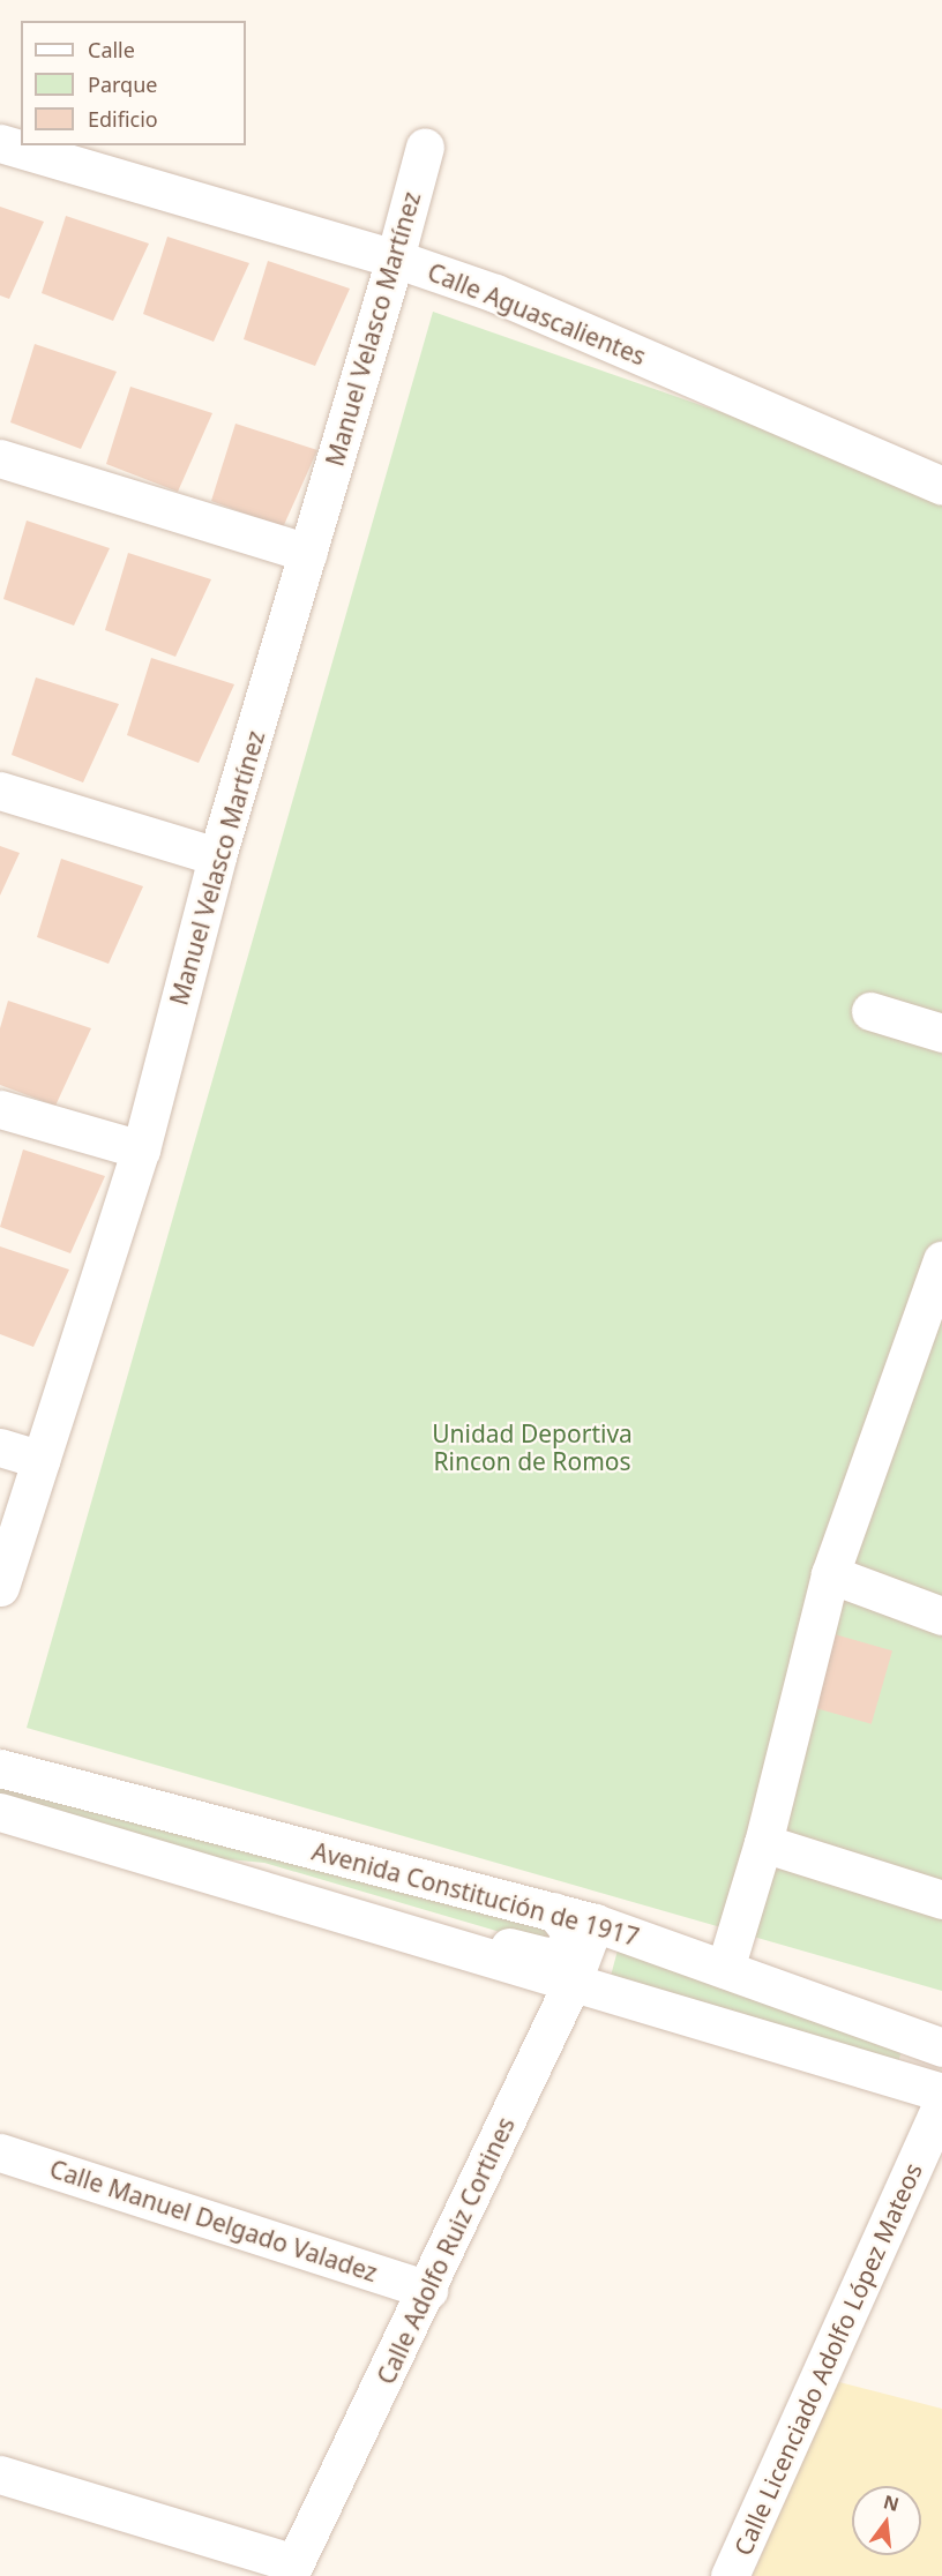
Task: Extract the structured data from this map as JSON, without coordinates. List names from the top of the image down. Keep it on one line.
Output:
{"streets":{"street":["Calle Aguascalientes","Manuel Velasco Martínez","Avenida Constitución de 1917","Calle Manuel Delgado Valadez","Calle Adolfo Ruiz Cortines","Calle Licenciado Adolfo López Mateos"]},"crossings":[["Calle Aguascalientes","Manuel Velasco Martínez"],["Avenida Constitución de 1917","Calle Adolfo Ruiz Cortines"],["Calle Manuel Delgado Valadez","Calle Adolfo Ruiz Cortines"]],"parks":["Unidad Deportiva Rincon de Romos"],"legend":["Calle","Parque","Edificio"],"north":"top"}
